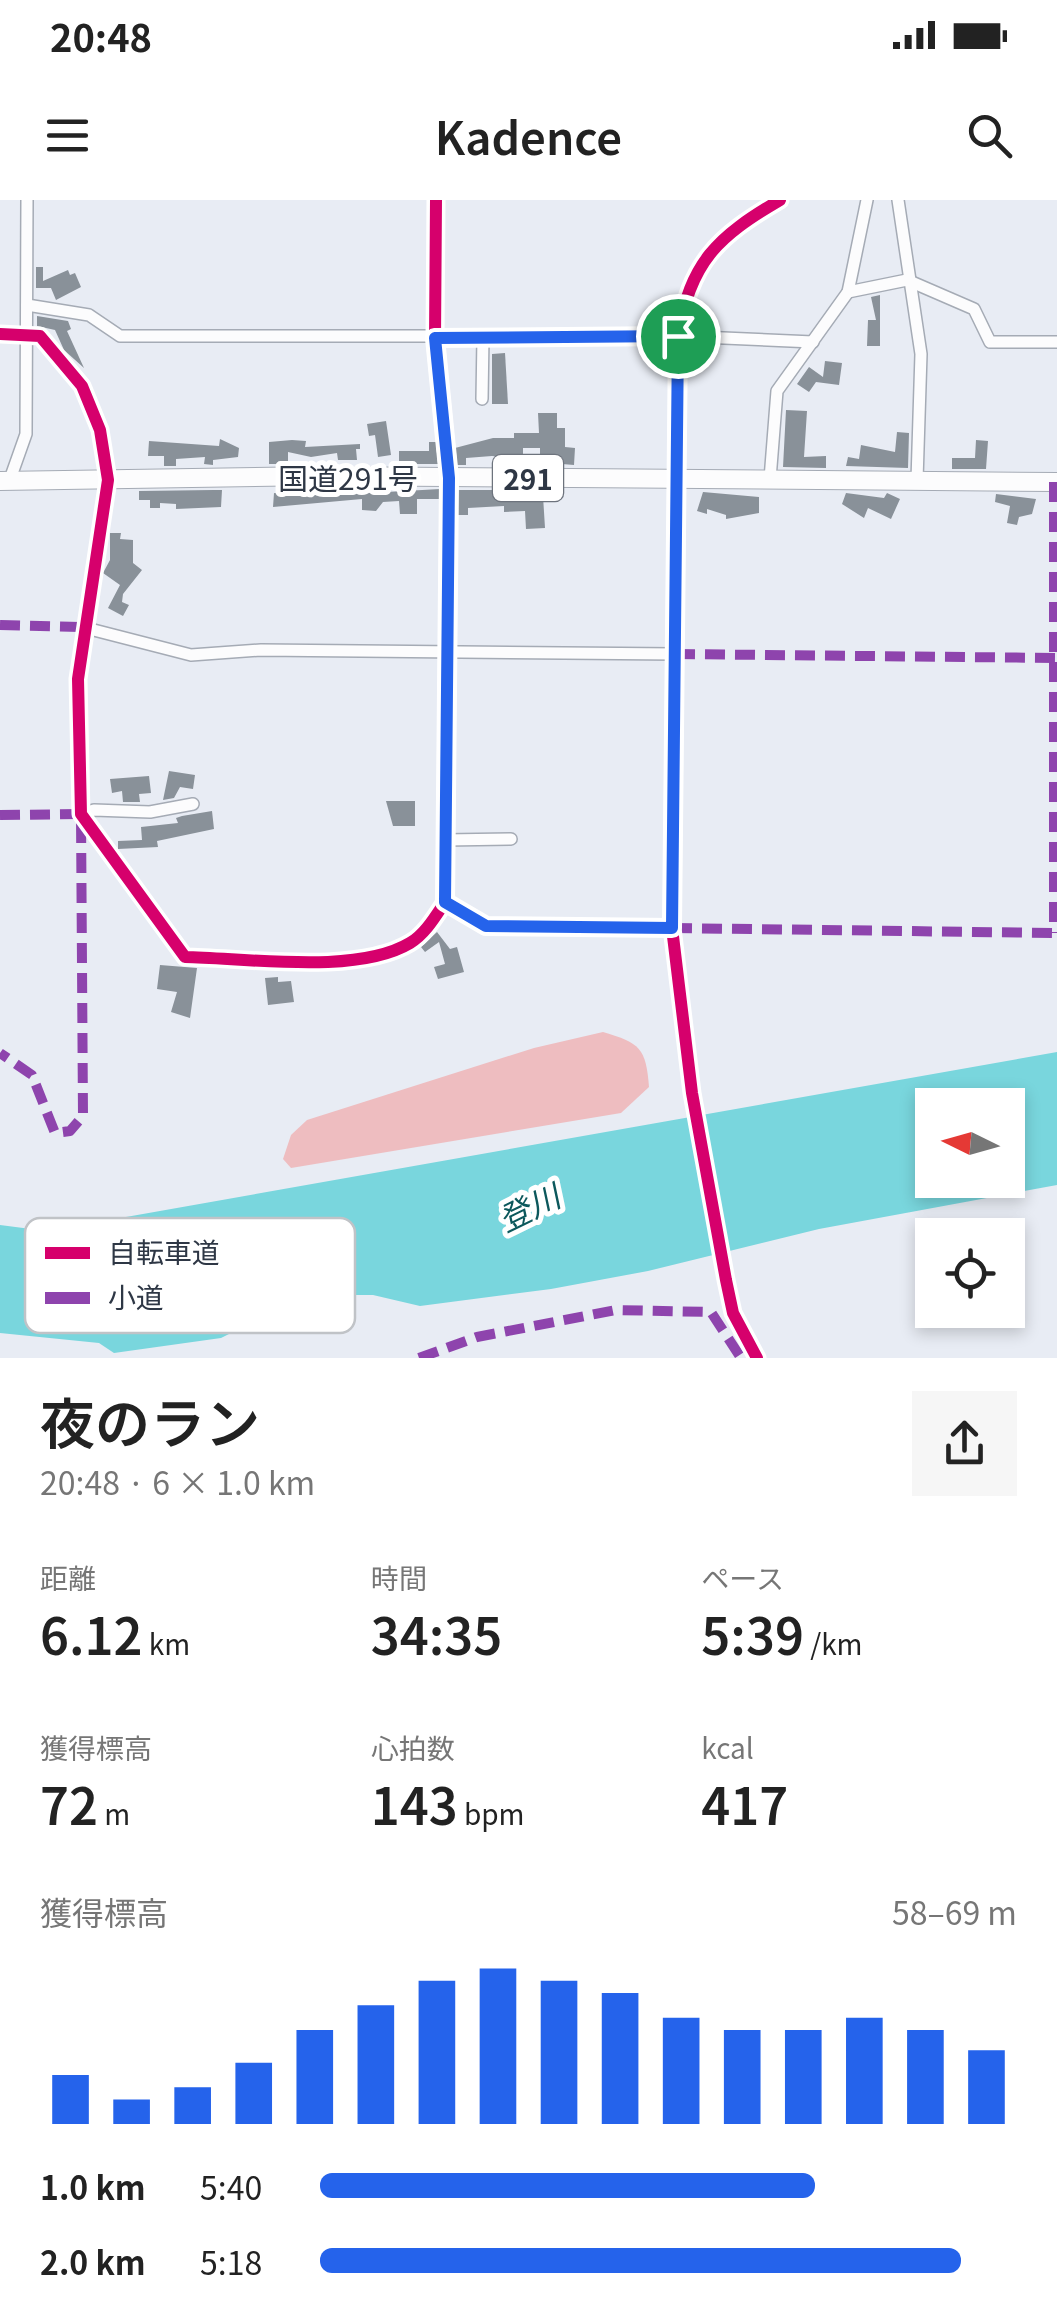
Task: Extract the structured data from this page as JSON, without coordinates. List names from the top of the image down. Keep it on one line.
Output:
{"streets":{"highway":["国道291号","291"]},"water":["登川"],"legend":["自転車道","小道"],"north":"left","page":{"status":"20:48","header":"Kadence","heading":["夜のラン","20:48 · 6 × 1.0 km"],"stats":[["距離","6.12 km"],["時間","34:35"],["ペース","5:39 /km"],["獲得標高","72 m"],["心拍数","143 bpm"],["kcal","417"]],"chart":["獲得標高","58–69 m"],"list":[{"name":"1.0 km","note":"5:40"},{"name":"2.0 km","note":"5:18"}]}}
